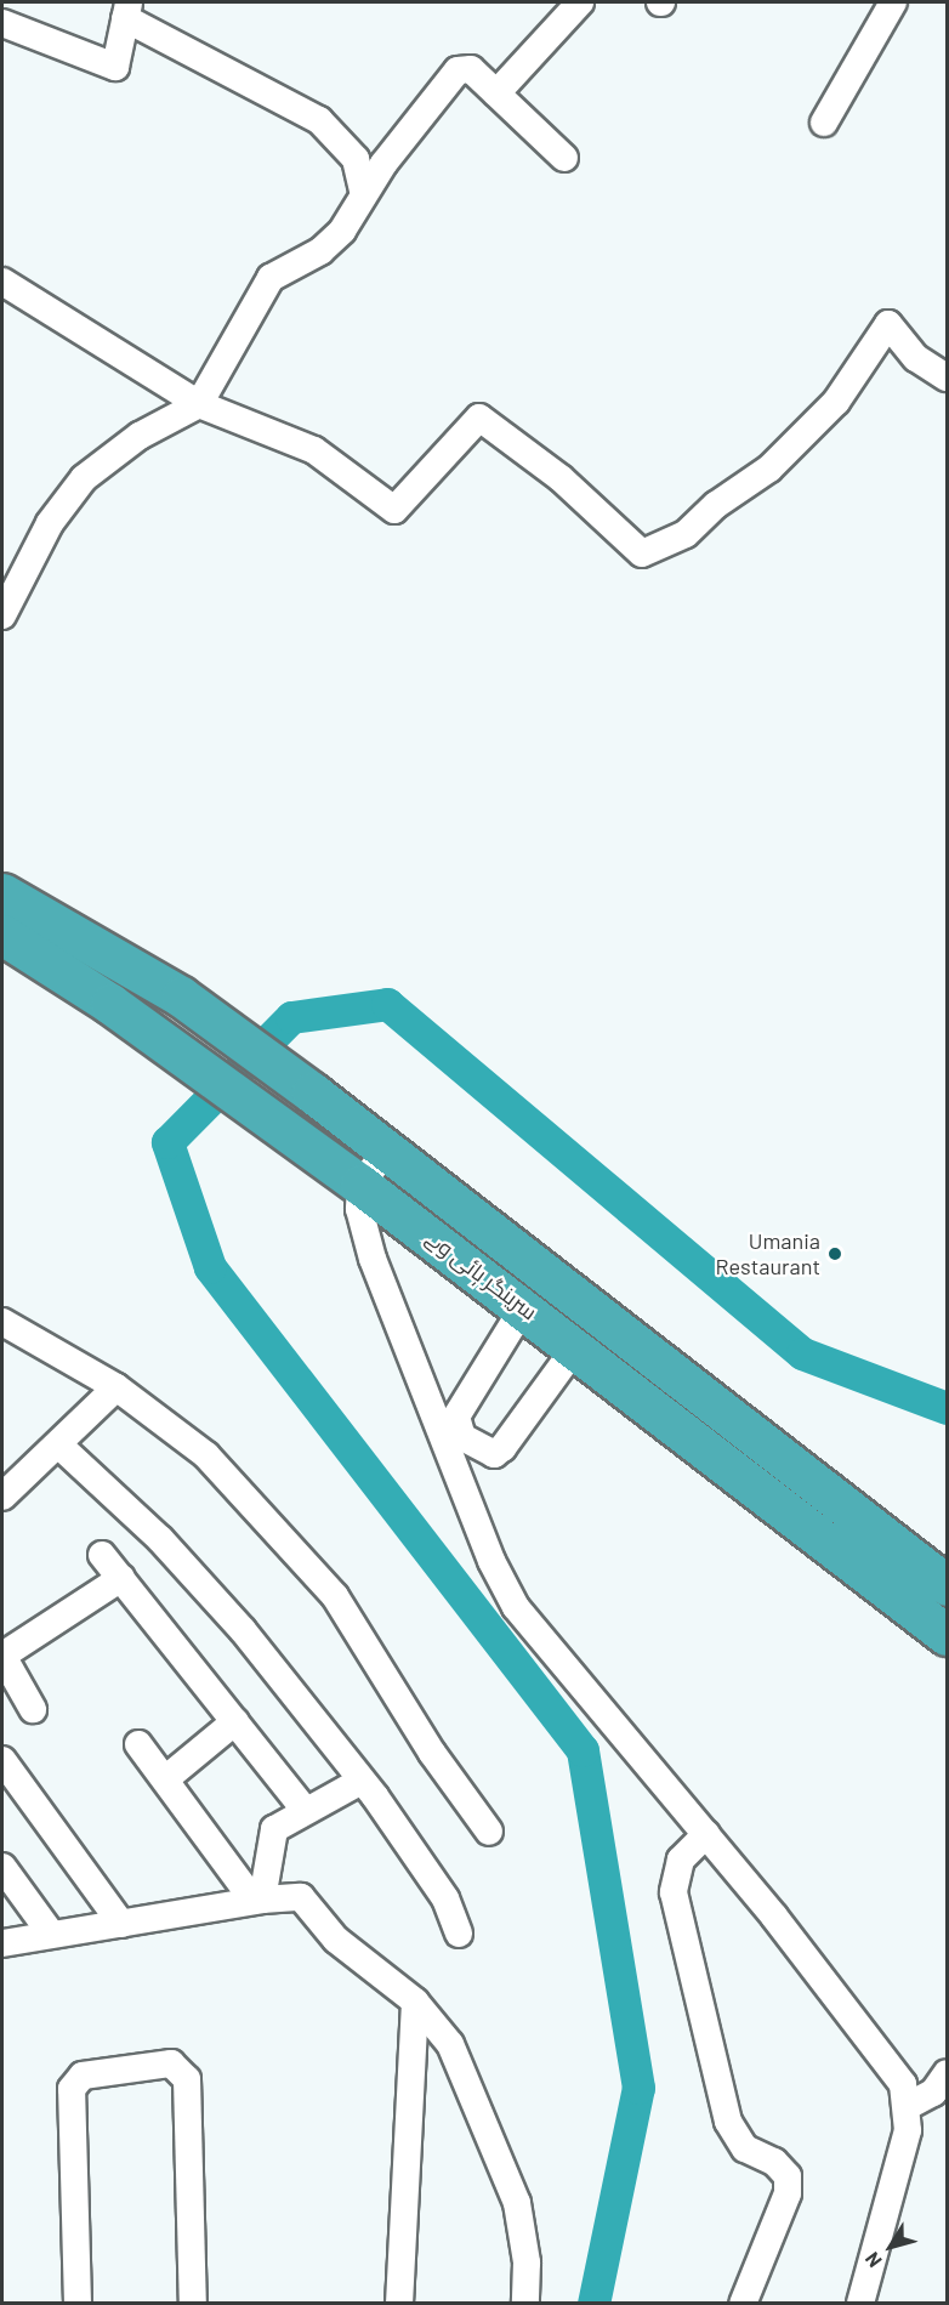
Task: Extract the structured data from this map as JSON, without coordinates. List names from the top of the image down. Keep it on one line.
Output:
{"streets":{"highway":["سرینگر ہائی وے"]},"places":["Umania Restaurant"],"north":"bottom left"}
